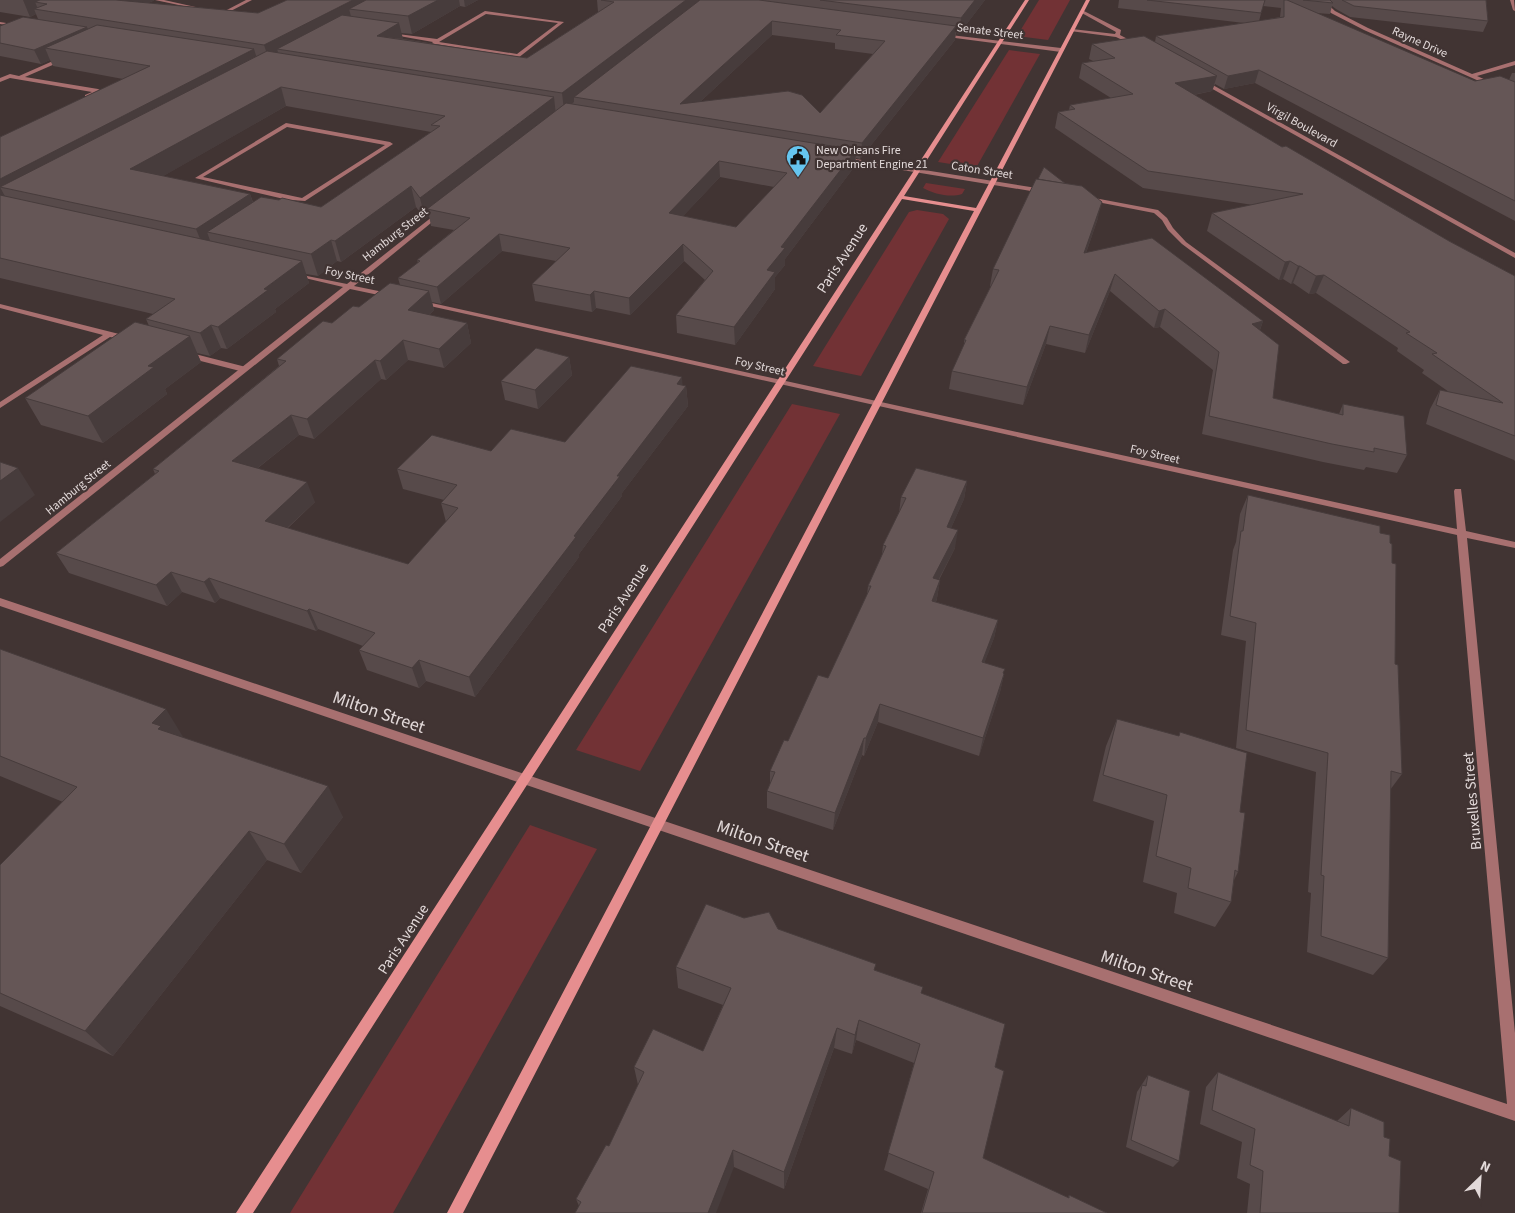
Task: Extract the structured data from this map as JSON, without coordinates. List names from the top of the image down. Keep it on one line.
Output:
{"streets":{"street":["Senate Street","Rayne Drive","Virgil Boulevard","Caton Street","Hamburg Street","Paris Avenue","Foy Street","Milton Street","Bruxelles Street"]},"crossings":[["Senate Street","Paris Avenue"],["Caton Street","Paris Avenue"],["Hamburg Street","Foy Street"],["Paris Avenue","Foy Street"],["Paris Avenue","Milton Street"],["Foy Street","Bruxelles Street"]],"places":{"public building":["New Orleans Fire Department Engine 21"]},"north":"top right"}
